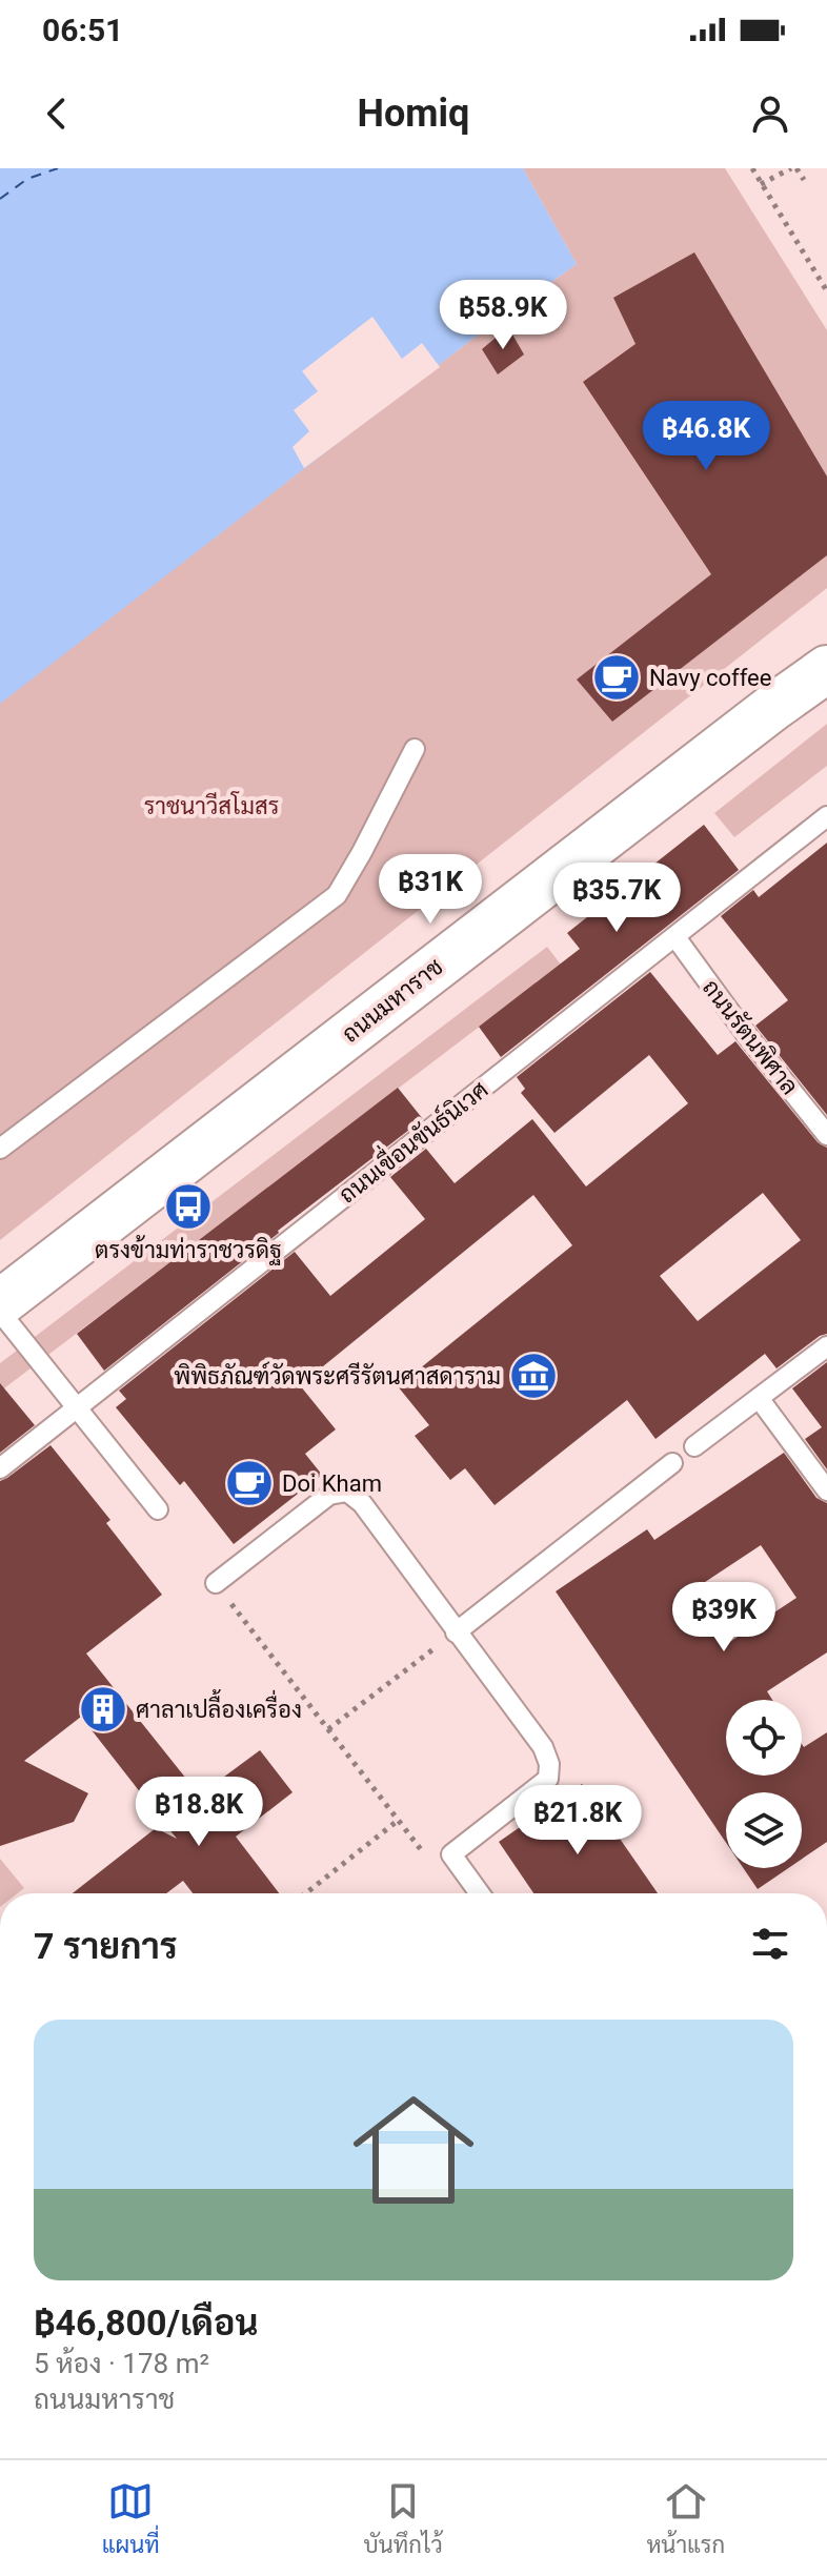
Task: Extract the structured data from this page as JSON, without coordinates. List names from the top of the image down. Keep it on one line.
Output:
{"streets":{"street":["ถนนมหาราช"],"lane":["ถนนรัตนพิศาล","ถนนเขื่อนขันธ์นิเวศ"]},"crossings":[["ถนนรัตนพิศาล","ถนนเขื่อนขันธ์นิเวศ"]],"parks":["ราชนาวีสโมสร"],"places":{"cafe":["Navy coffee","Doi Kham"],"bus stop":["ตรงข้ามท่าราชวรดิฐ"],"museum":["พิพิธภัณฑ์วัดพระศรีรัตนศาสดาราม"],"building":["ศาลาเปลื้องเครื่อง"]},"page":{"status":"06:51","header":"Homiq","price":["฿58.9K","฿46.8K","฿31K","฿35.7K","฿39K","฿18.8K","฿21.8K"],"heading":"7 รายการ","list":[{"name":"฿46,800/เดือน","note":"5 ห้อง · 178 m² · ถนนมหาราช"}],"tabs":["แผนที่","บันทึกไว้","หน้าแรก"]}}
